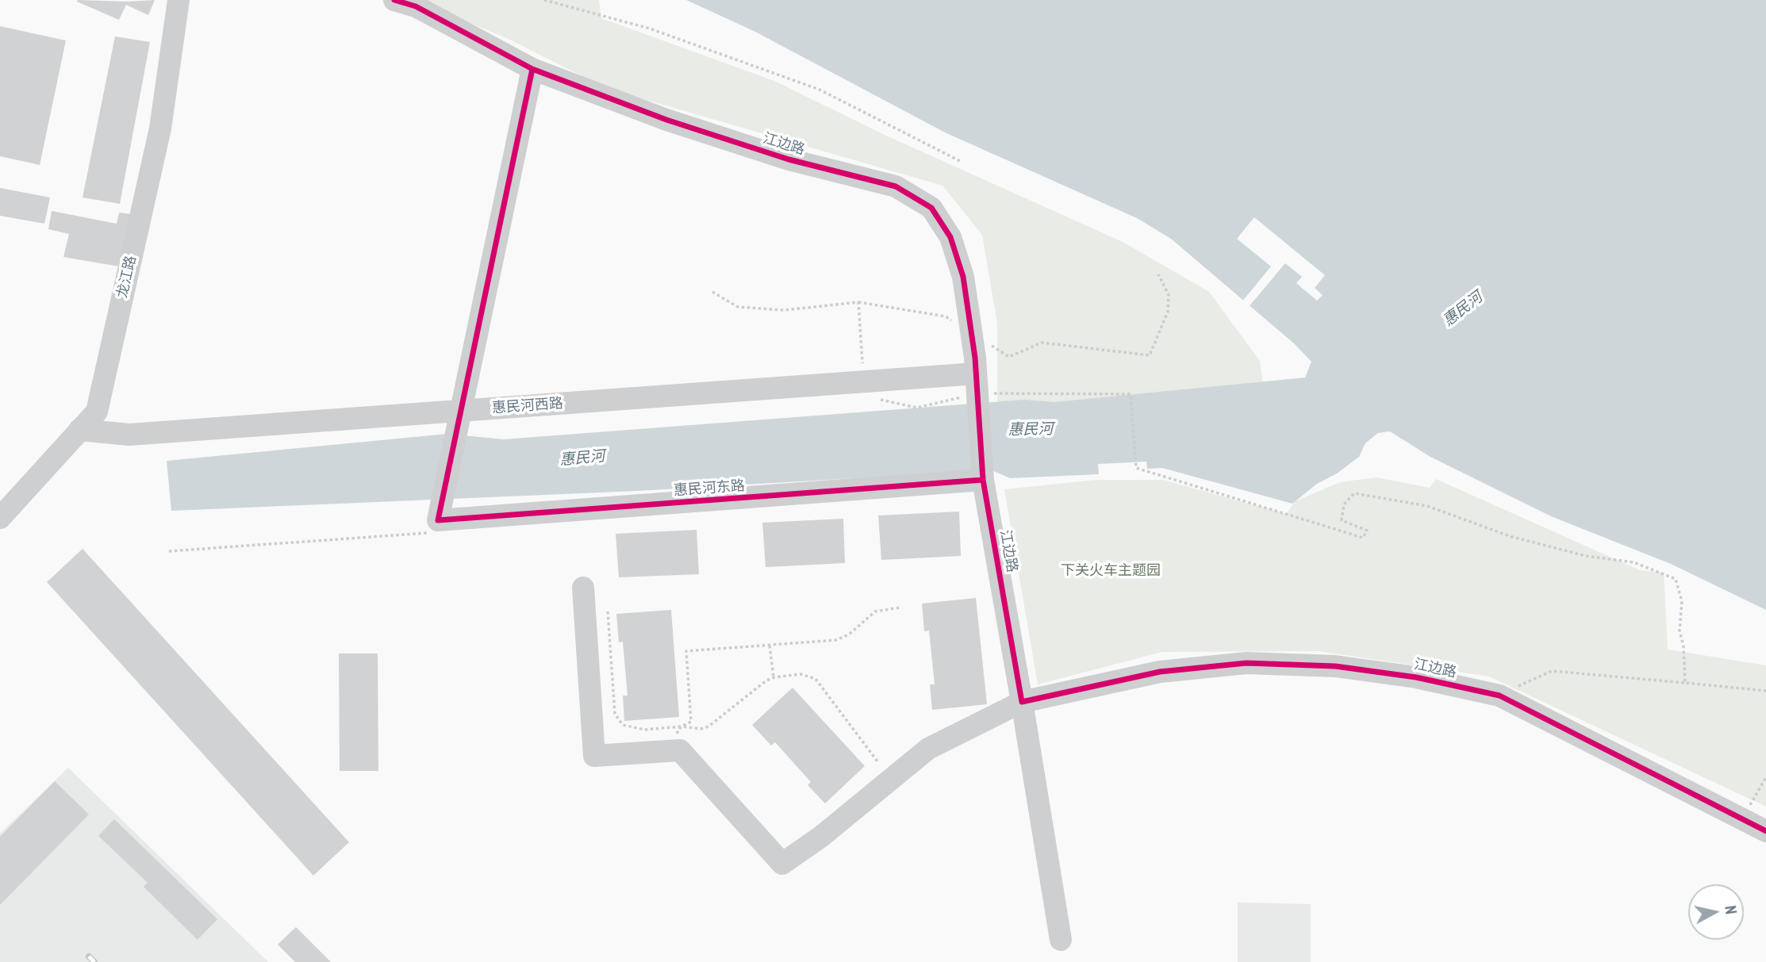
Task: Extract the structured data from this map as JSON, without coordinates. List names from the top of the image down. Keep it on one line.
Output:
{"streets":{"street":["江边路","龙江路","惠民河西路","惠民河东路"]},"crossings":[["江边路","惠民河西路"],["江边路","惠民河东路"],["龙江路","惠民河西路"],["惠民河西路","惠民河东路"]],"water":["惠民河"],"parks":["下关火车主题园"],"north":"right"}
